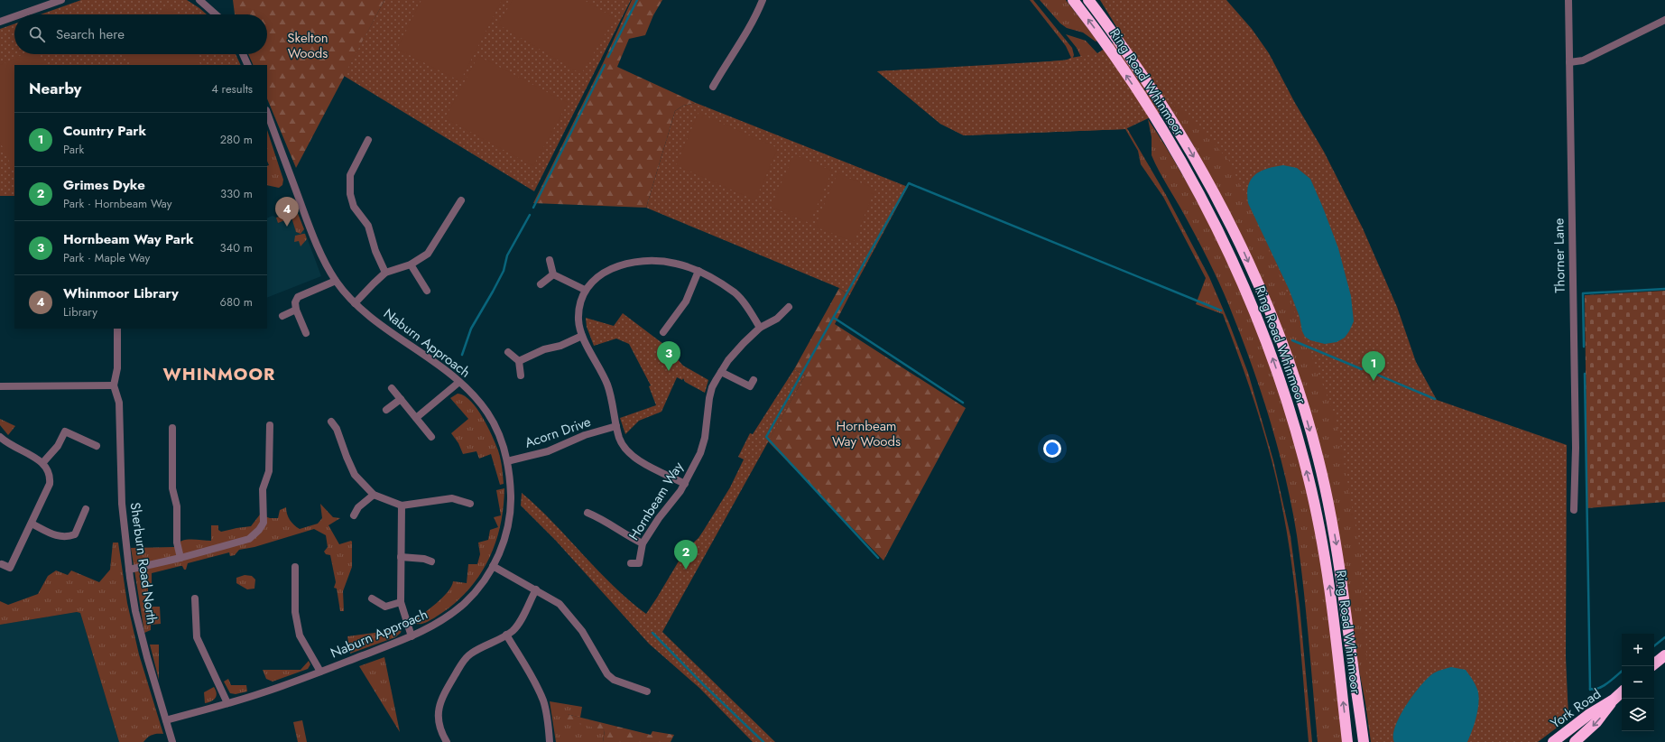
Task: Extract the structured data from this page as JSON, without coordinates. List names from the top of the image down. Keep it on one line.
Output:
{"streets":{"highway":["Ring Road Whinmoor","York Road"],"street":["Thorner Lane","Naburn Approach","Acorn Drive","Hornbeam Way","Sherburn Road North"]},"crossings":[["Naburn Approach","Acorn Drive"],["Naburn Approach","Sherburn Road North"]],"districts":["WHINMOOR"],"parks":["Skelton Woods","Hornbeam Way Woods"],"page":{"search":"Search here","heading":["Nearby","4 results"],"list":[{"mark":"1","name":"Country Park","note":"Park","value":"280 m"},{"mark":"2","name":"Grimes Dyke","note":"Park · Hornbeam Way","value":"330 m"},{"mark":"3","name":"Hornbeam Way Park","note":"Park · Maple Way","value":"340 m"},{"mark":"4","name":"Whinmoor Library","note":"Library","value":"680 m"}],"pins":["4","3","1","2"],"map_buttons":["+","−"]}}
